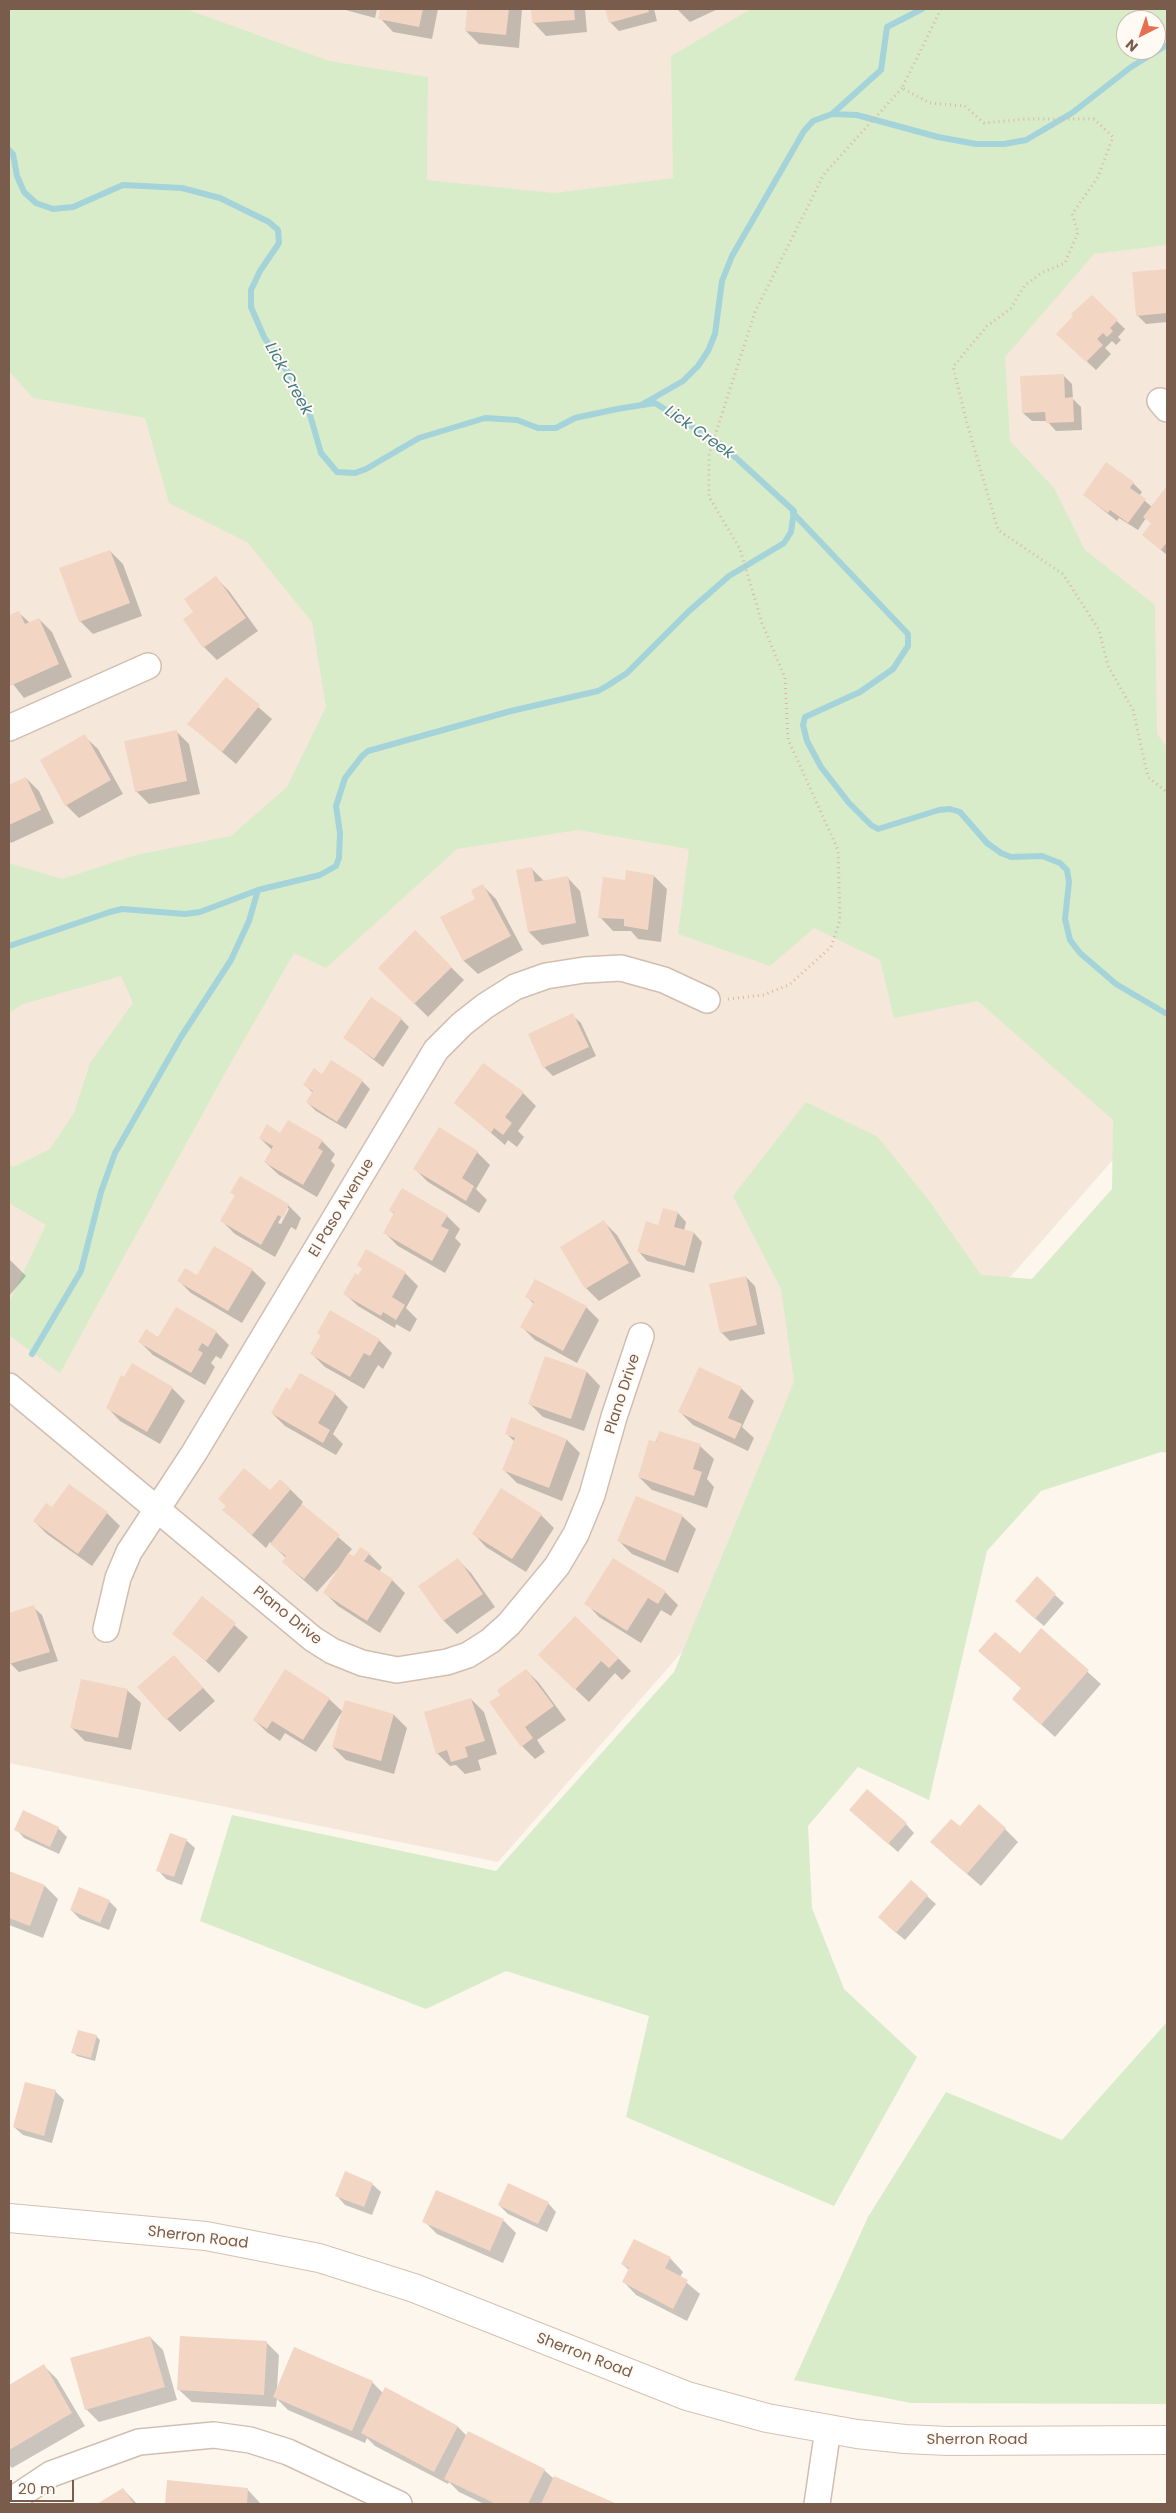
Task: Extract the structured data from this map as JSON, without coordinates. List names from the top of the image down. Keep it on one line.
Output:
{"streets":{"main road":["Sherron Road"],"street":["El Paso Avenue","Plano Drive"]},"crossings":[["El Paso Avenue","Plano Drive"]],"water":["Lick Creek"],"scale_bar":"20 m","north":"bottom left"}
